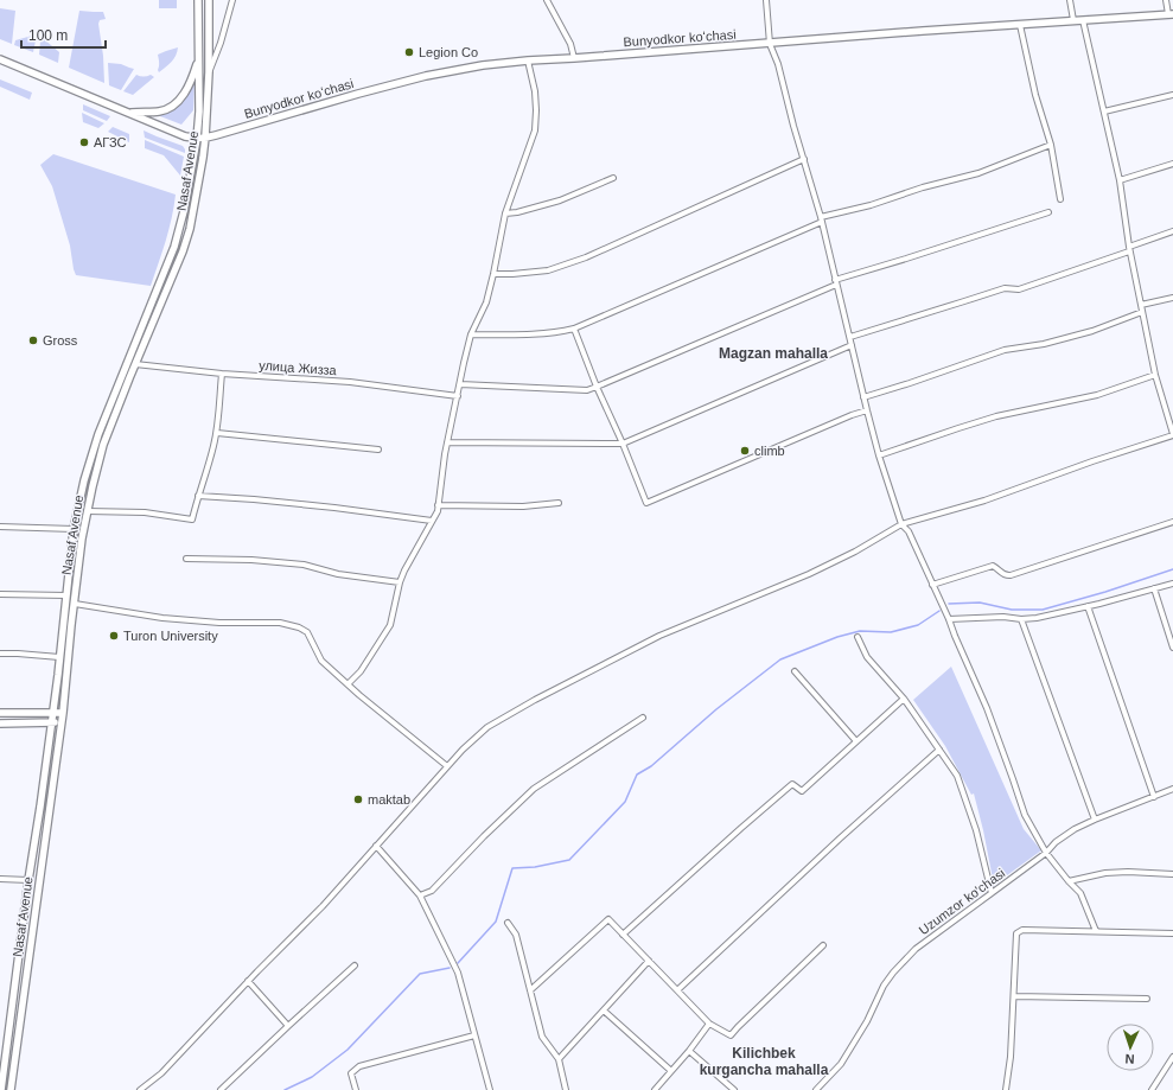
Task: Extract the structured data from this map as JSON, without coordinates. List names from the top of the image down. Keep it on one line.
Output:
{"streets":{"main road":["Bunyodkor koʻchasi","Nasaf Avenue"],"street":["улица Жизза","Uzumzor ko'chasi"]},"crossings":[["Bunyodkor koʻchasi","Nasaf Avenue"],["Nasaf Avenue","улица Жизза"]],"districts":["Magzan mahalla","Kilichbek kurgancha mahalla"],"places":["Legion Co","АГЗС","Gross","climb","Turon University","maktab"],"scale_bar":"100 m","north":"bottom"}
